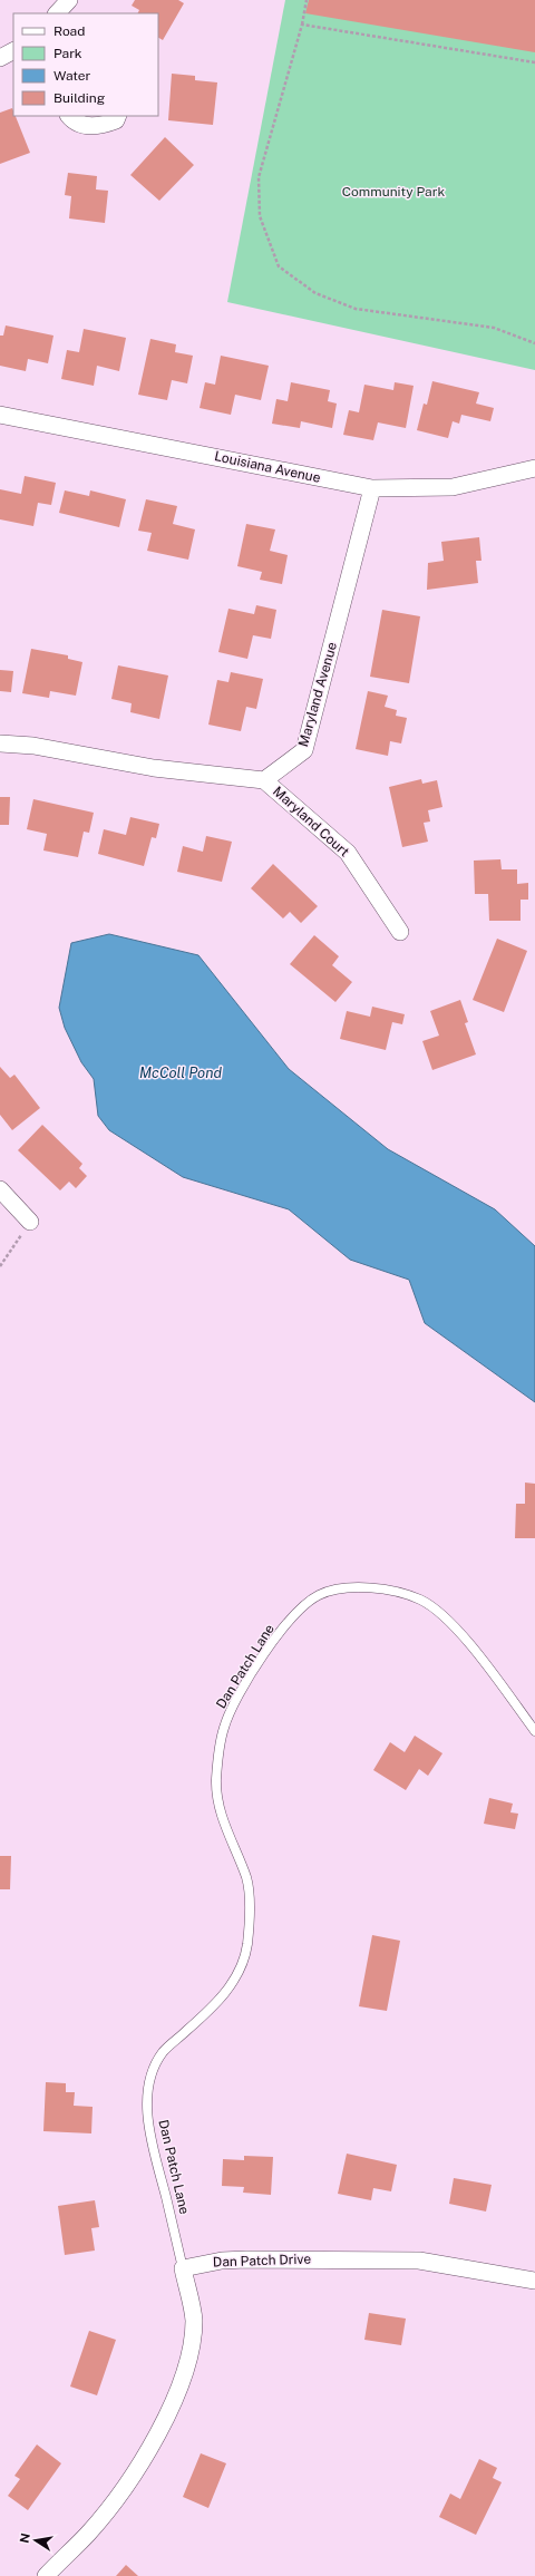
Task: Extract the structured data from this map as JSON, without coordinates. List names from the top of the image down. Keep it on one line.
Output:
{"streets":{"street":["Louisiana Avenue","Maryland Avenue","Maryland Court","Dan Patch Drive"],"lane":["Dan Patch Lane"]},"crossings":[["Louisiana Avenue","Maryland Avenue"],["Maryland Avenue","Maryland Court"],["Dan Patch Lane","Dan Patch Drive"]],"water":["McColl Pond"],"parks":["Community Park"],"legend":["Road","Park","Water","Building"],"north":"left"}
